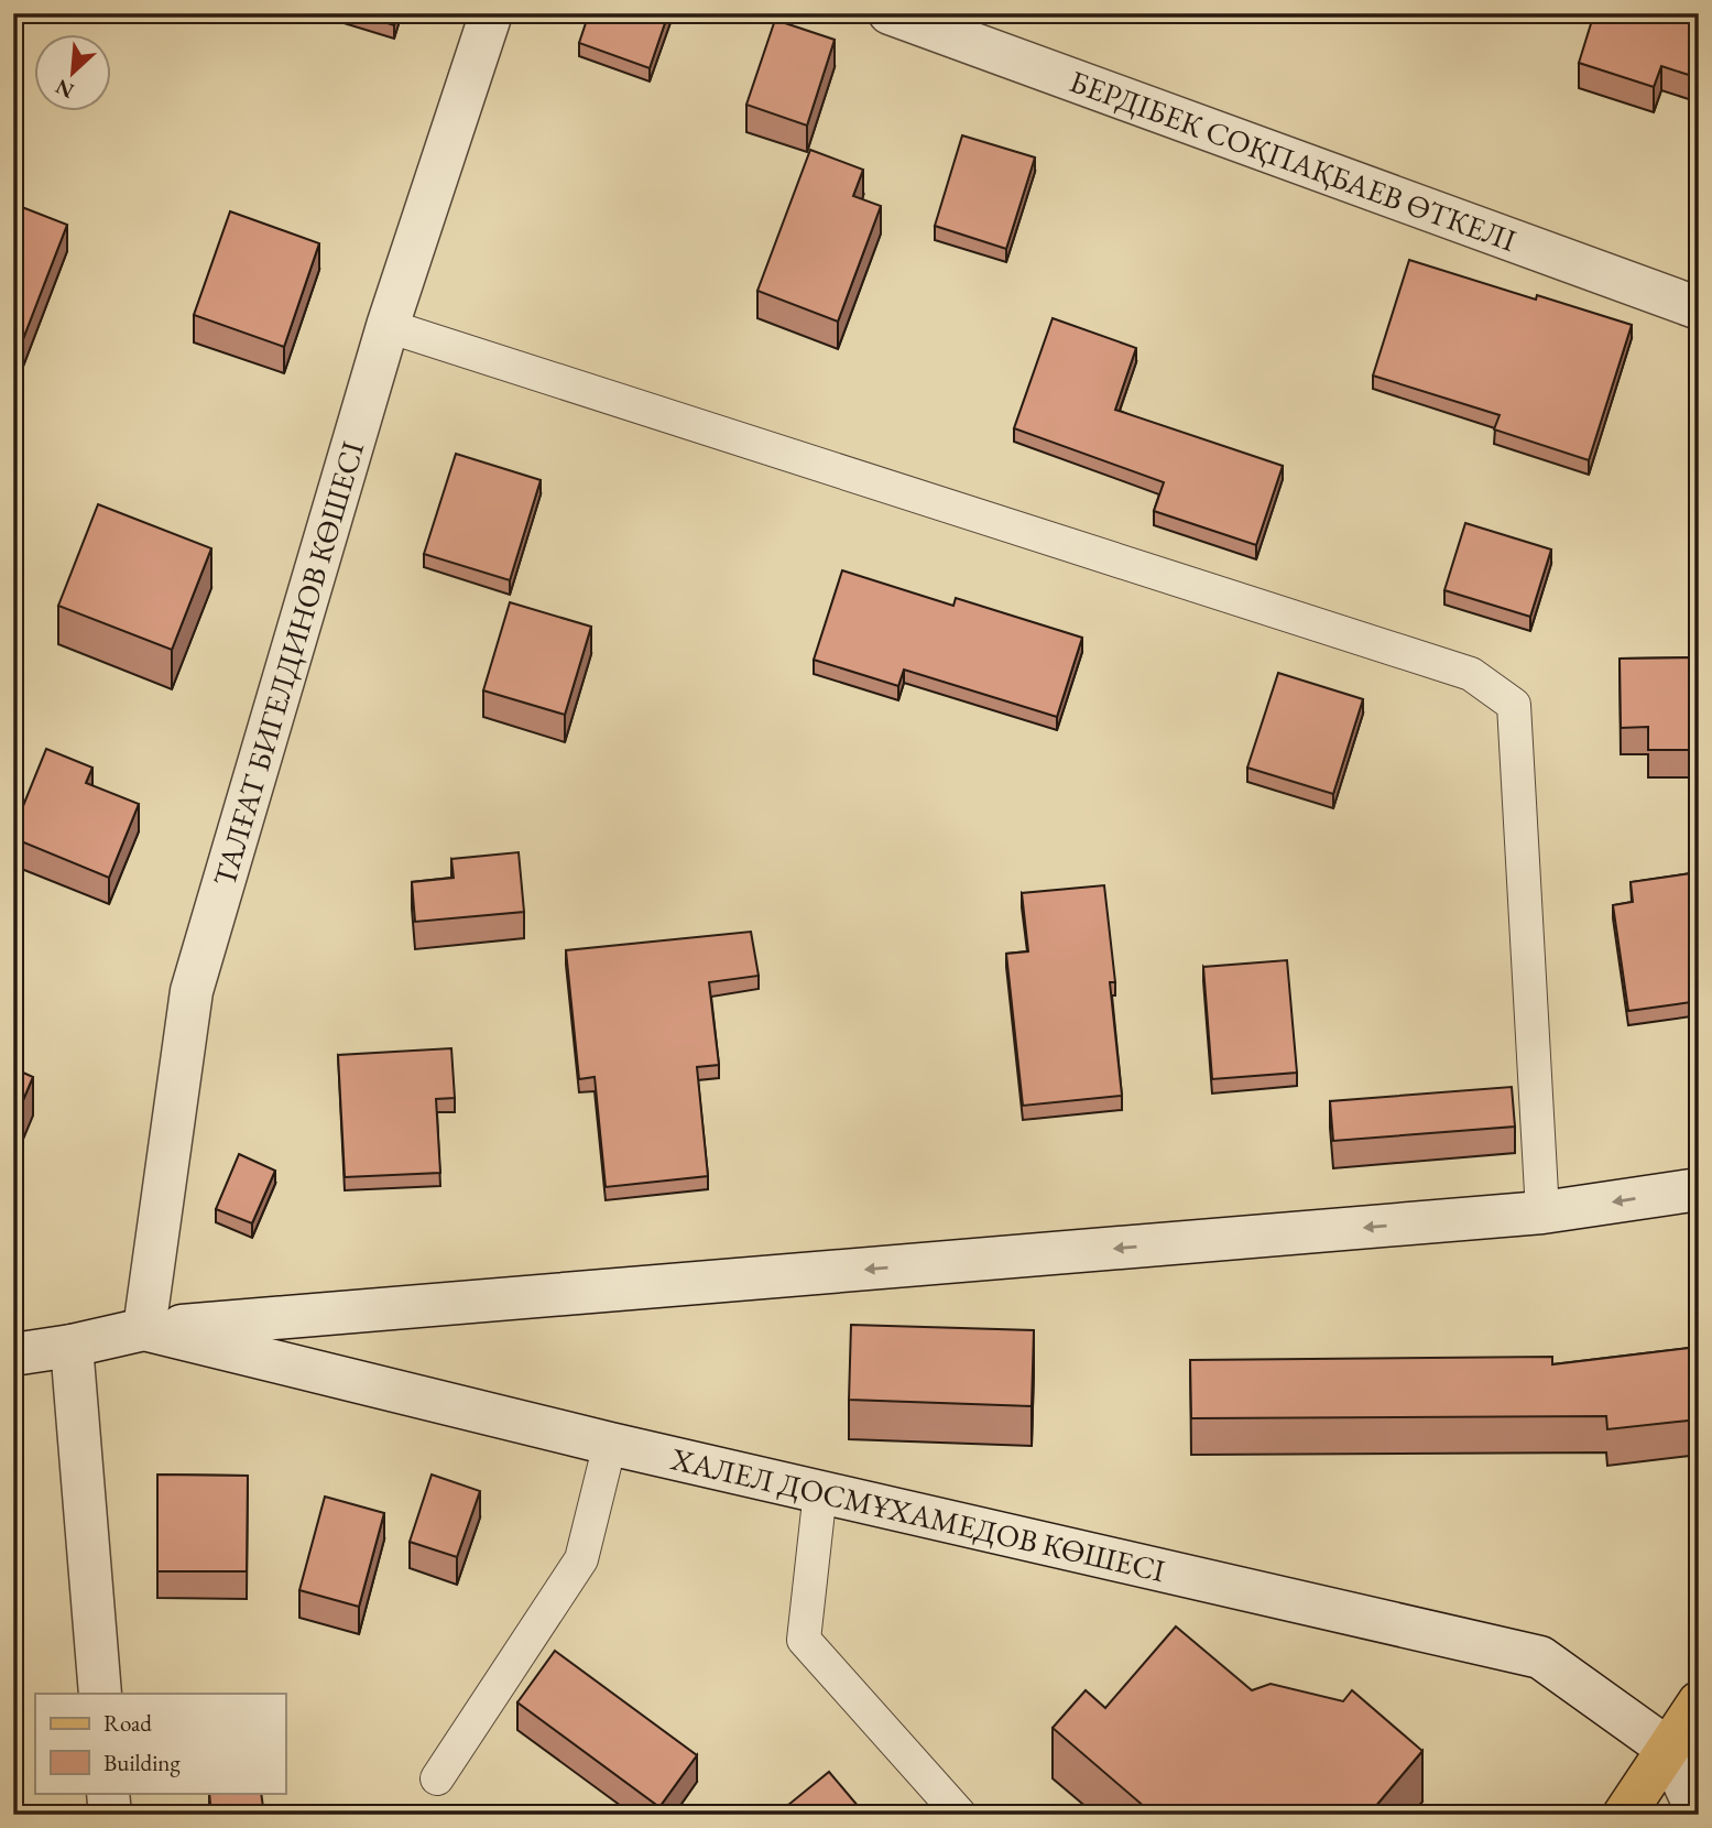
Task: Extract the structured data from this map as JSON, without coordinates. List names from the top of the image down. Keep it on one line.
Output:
{"streets":{"street":["БЕРДІБЕК СОҚПАҚБАЕВ ӨТКЕЛІ","ТАЛҒАТ БИГЕЛДИНОВ КӨШЕСІ","ХАЛЕЛ ДОСМҰХАМЕДОВ КӨШЕСІ"]},"crossings":[["ТАЛҒАТ БИГЕЛДИНОВ КӨШЕСІ","ХАЛЕЛ ДОСМҰХАМЕДОВ КӨШЕСІ"]],"legend":["Road","Building"],"north":"bottom left"}
